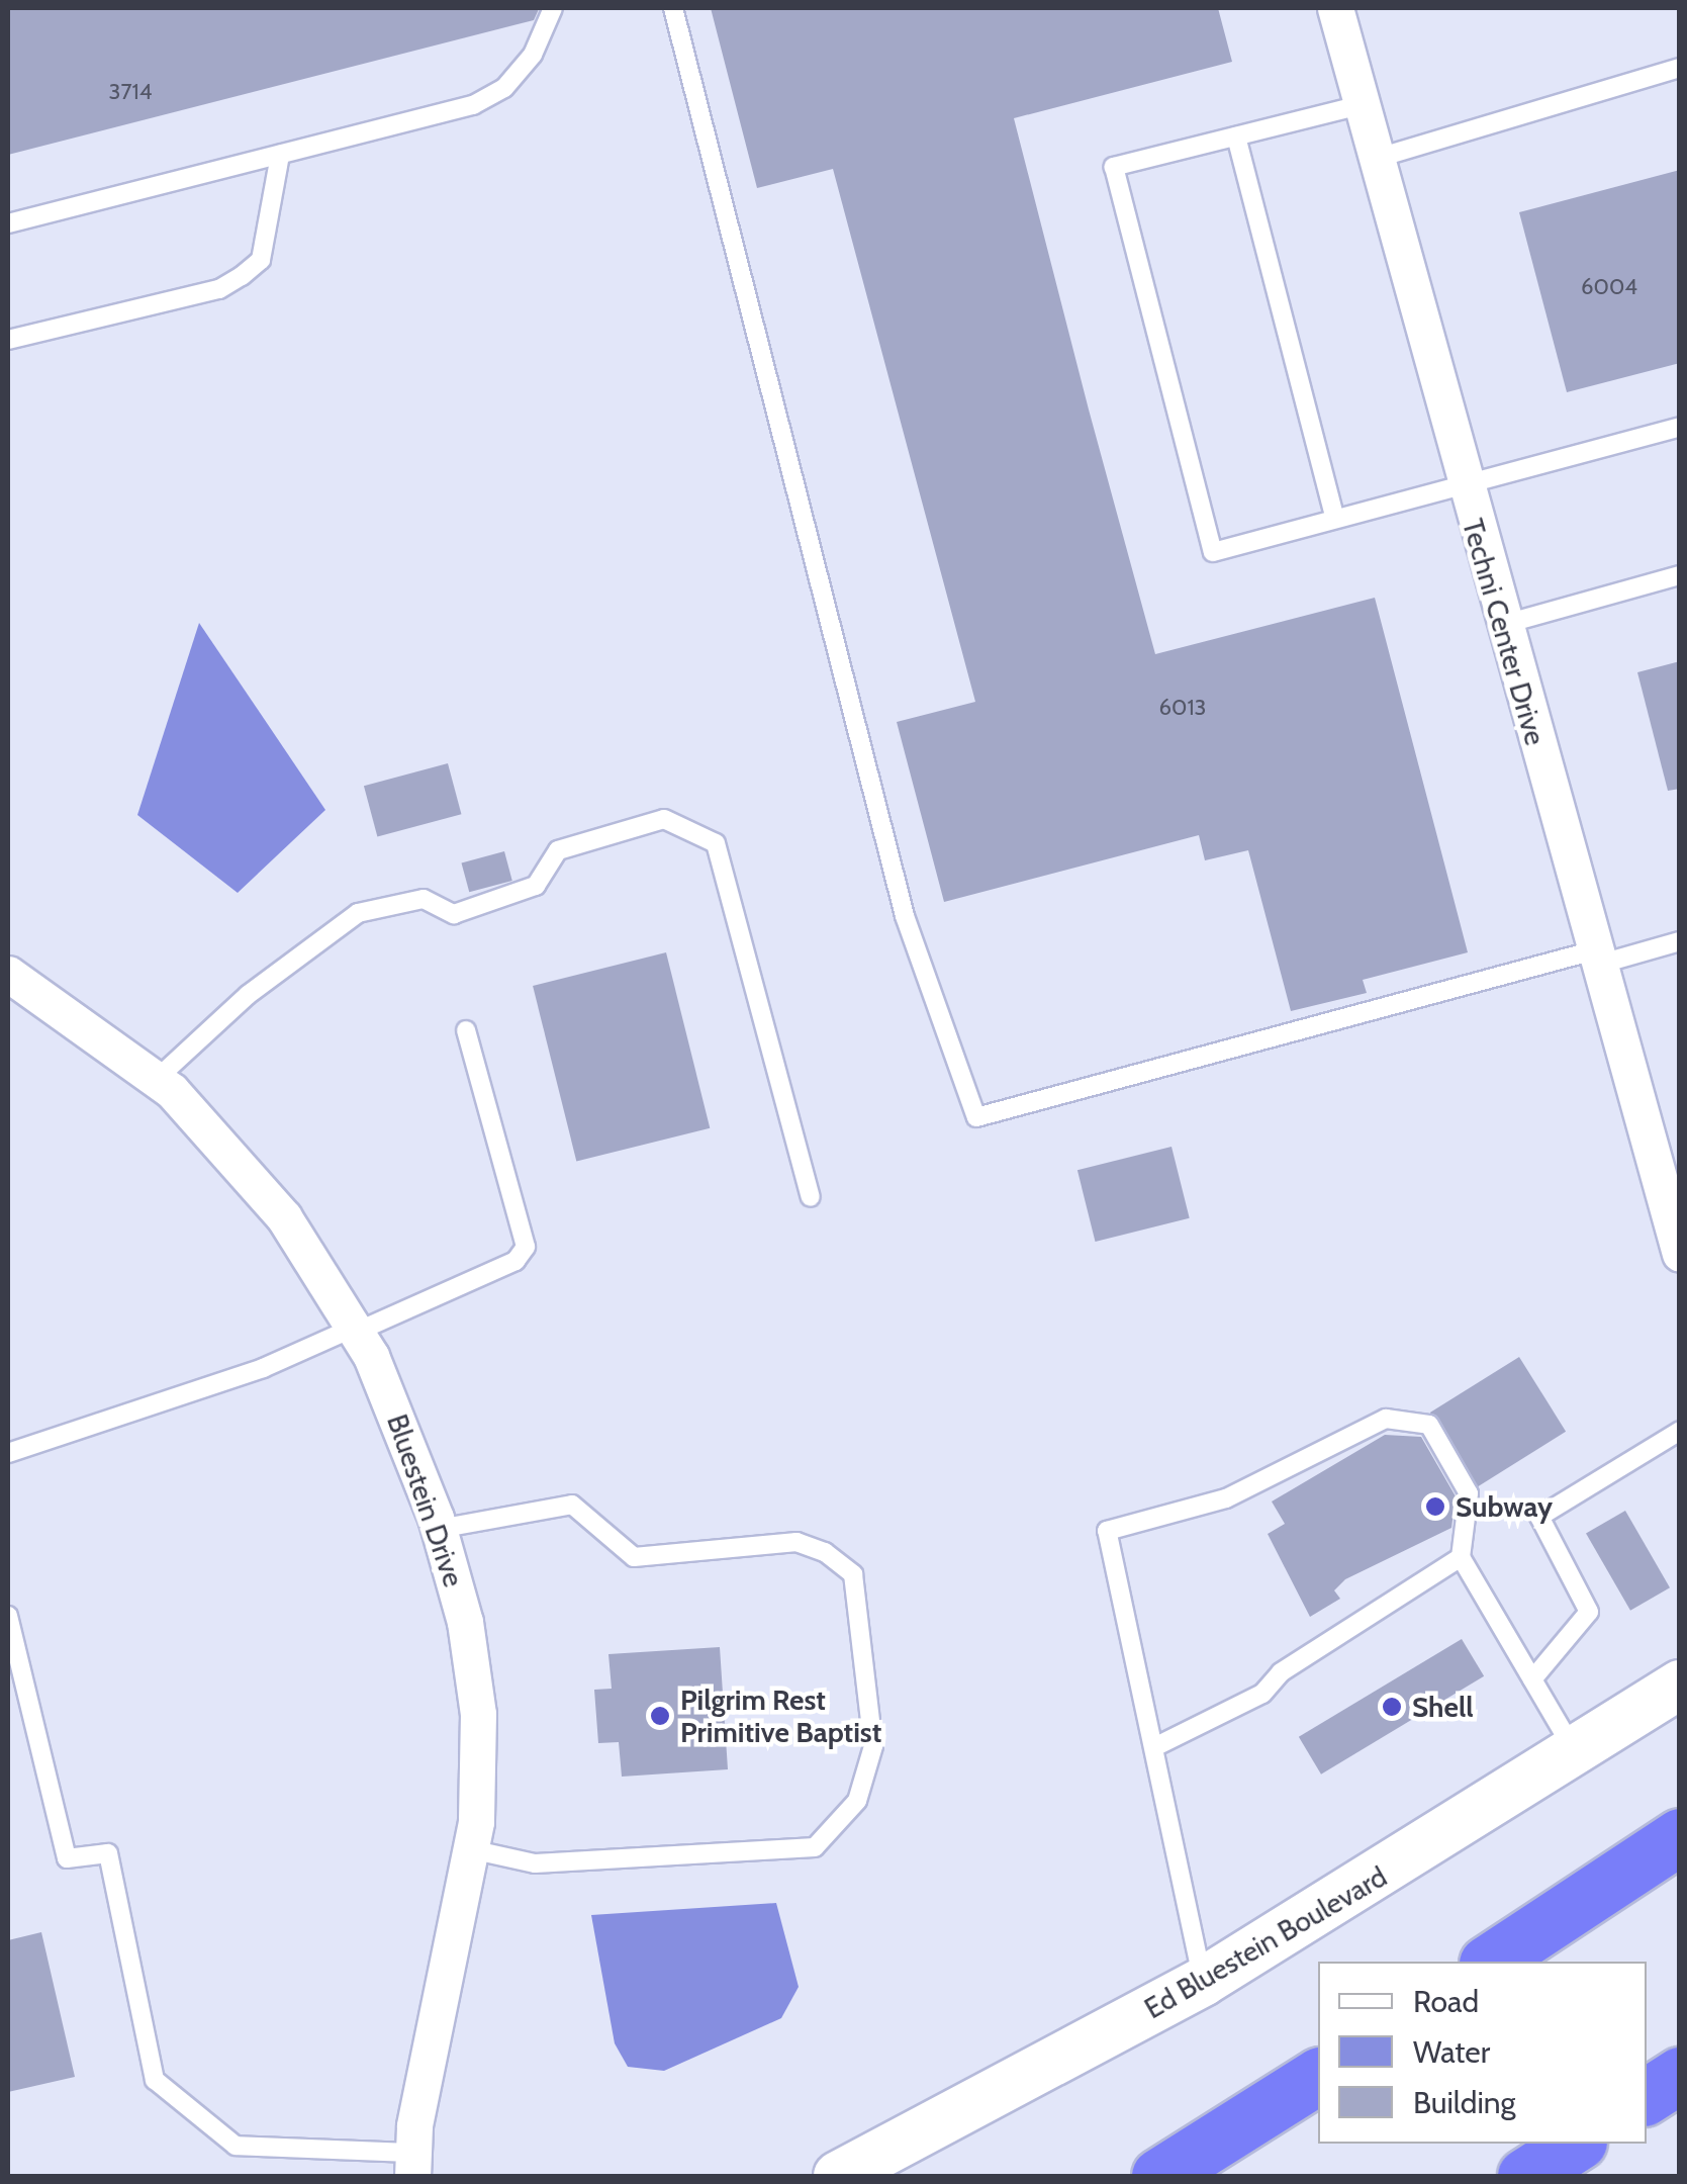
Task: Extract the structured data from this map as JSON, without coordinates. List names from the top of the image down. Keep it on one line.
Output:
{"streets":{"main road":["Ed Bluestein Boulevard"],"street":["Techni Center Drive","Bluestein Drive"]},"places":["Subway","Shell","Pilgrim Rest Primitive Baptist"],"house_numbers":["3714","6004","6013"],"legend":["Road","Water","Building"]}
